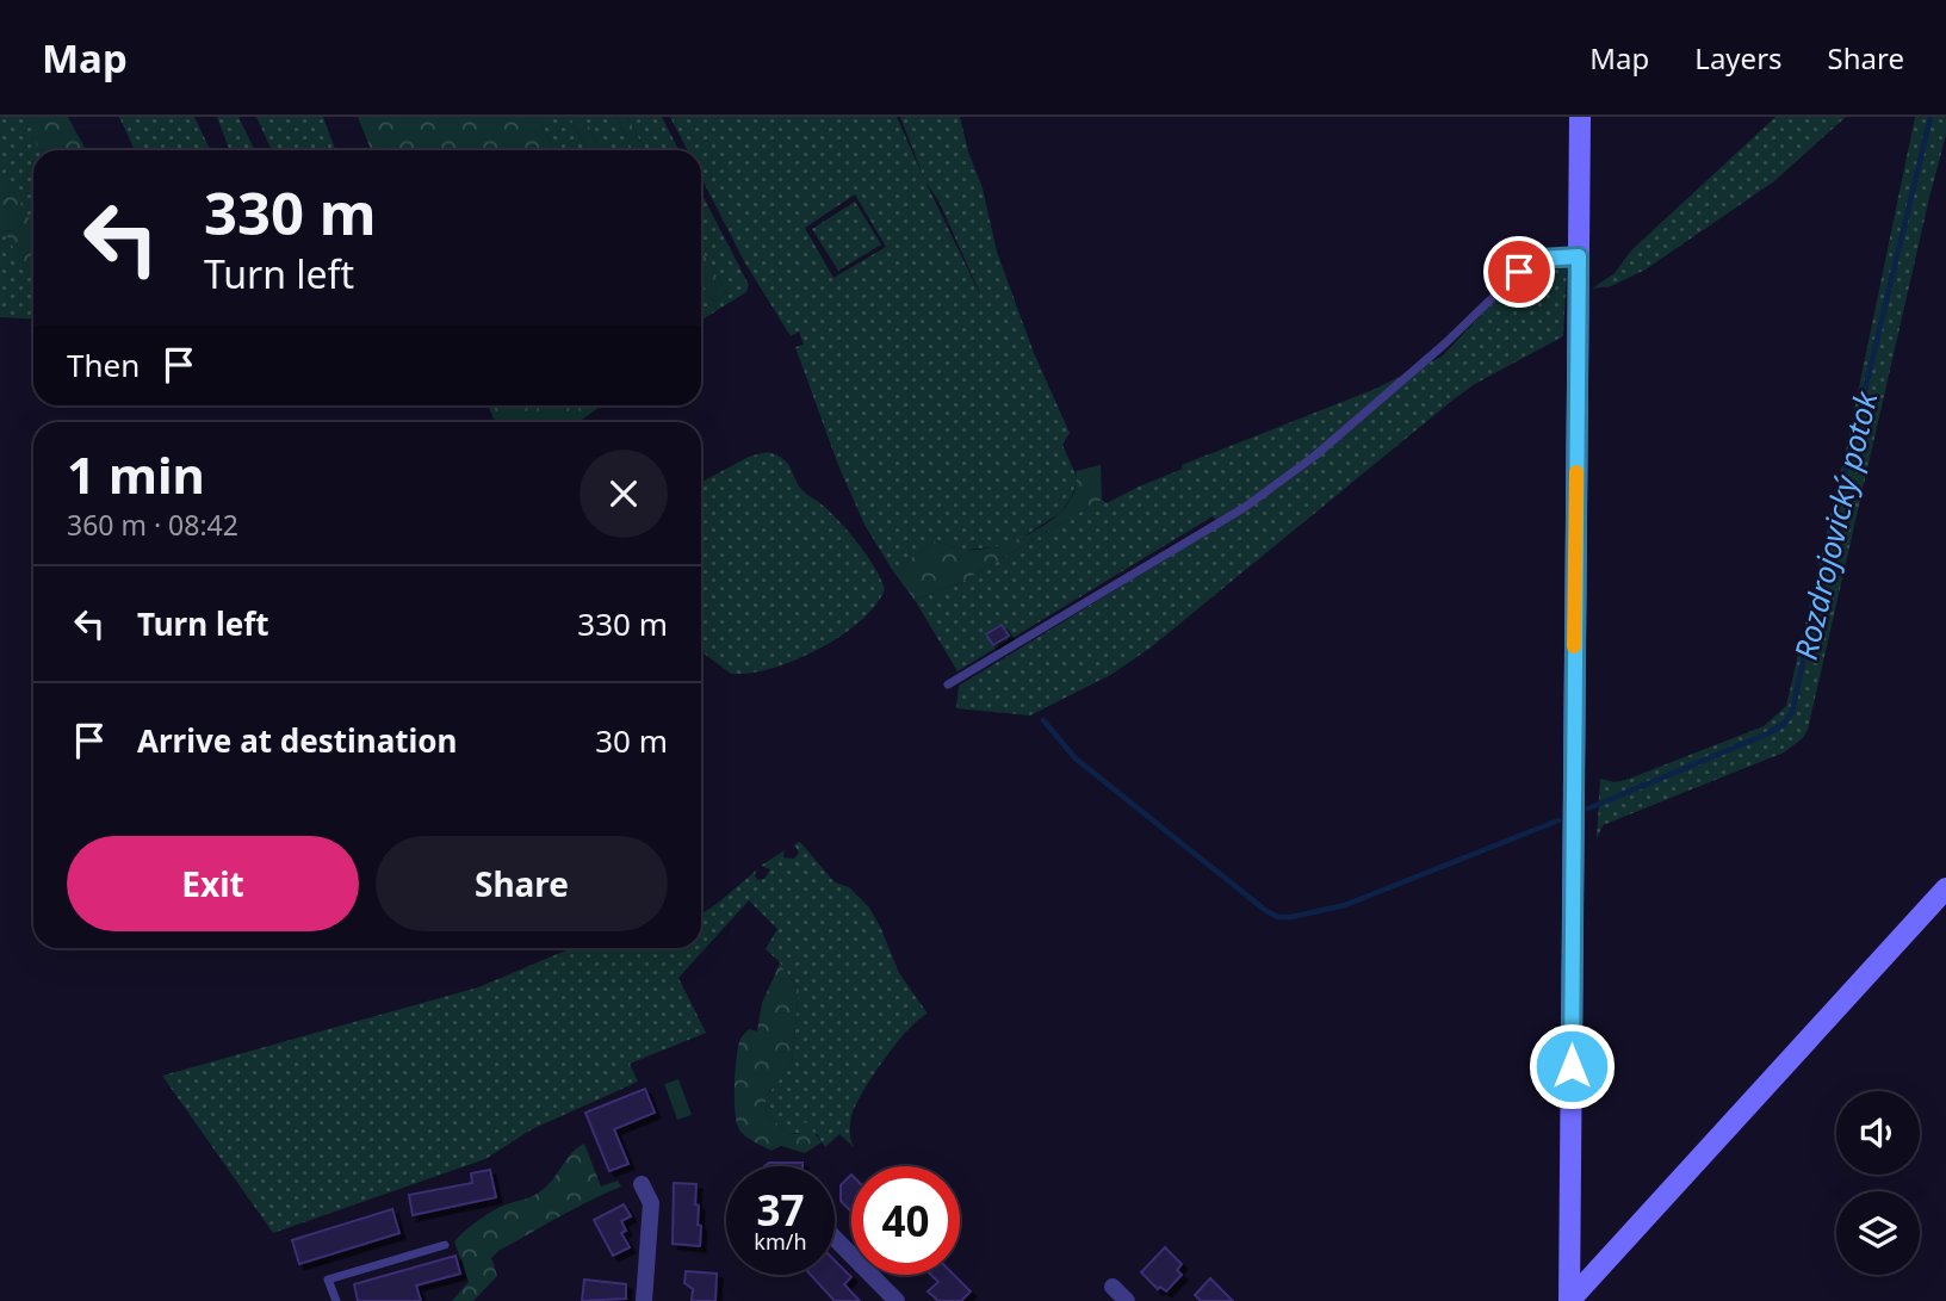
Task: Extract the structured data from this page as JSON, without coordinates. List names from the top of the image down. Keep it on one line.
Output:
{"water":["Rozdrojovický potok"],"page":{"header":"Map","nav":["Map","Layers","Share"],"turn":["330 m","Turn left"],"then":"Then","heading":["1 min","360 m · 08:42"],"list":[{"name":"Turn left","value":"330 m"},{"name":"Arrive at destination","value":"30 m"}],"buttons":["Exit","Share"],"speed":"37 km/h","limit":"40"}}
